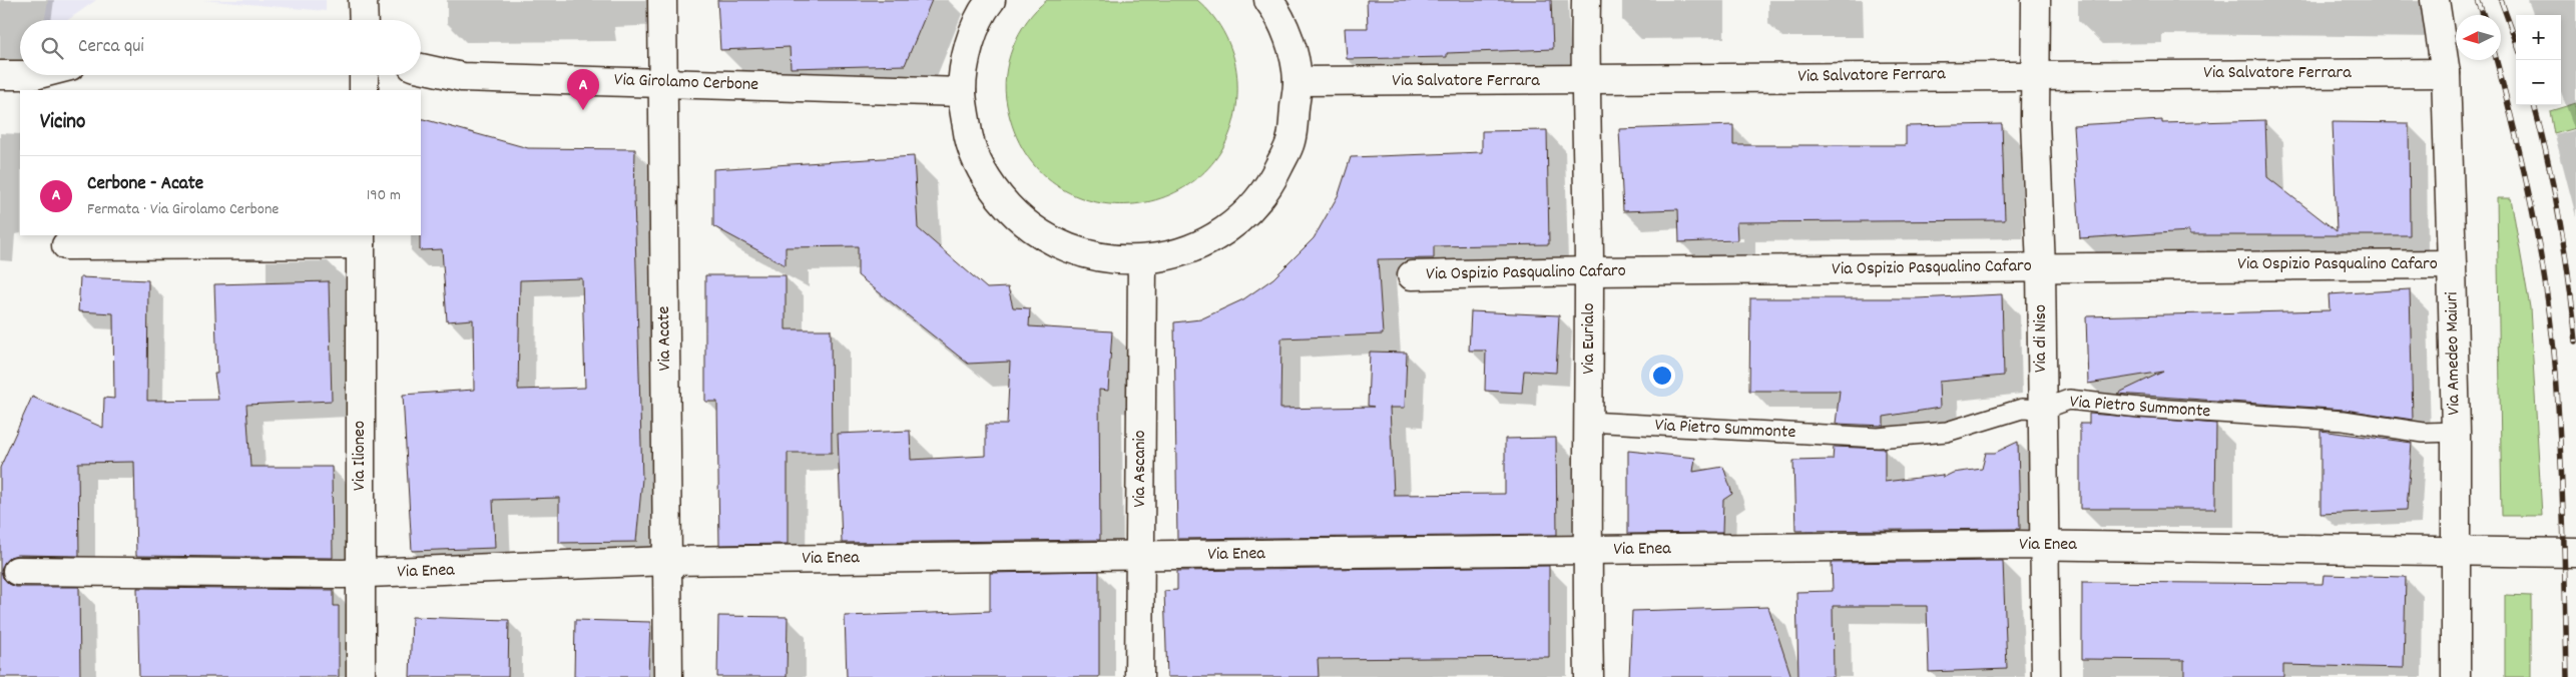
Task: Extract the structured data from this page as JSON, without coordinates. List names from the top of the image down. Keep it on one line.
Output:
{"streets":{"street":["Via Salvatore Ferrara","Via Girolamo Cerbone","Via Ospizio Pasqualino Cafaro","Via Acate","Via Eurialo","Via di Niso","Via Amedeo Maiuri","Via Ilioneo","Via Ascanio","Via Enea"],"lane":["Via Pietro Summonte"]},"crossings":[["Via Salvatore Ferrara","Via Eurialo"],["Via Salvatore Ferrara","Via di Niso"],["Via Salvatore Ferrara","Via Amedeo Maiuri"],["Via Girolamo Cerbone","Via Acate"],["Via Ospizio Pasqualino Cafaro","Via Eurialo"],["Via Ospizio Pasqualino Cafaro","Via di Niso"],["Via Ospizio Pasqualino Cafaro","Via Amedeo Maiuri"],["Via Acate","Via Enea"],["Via Eurialo","Via Pietro Summonte"],["Via Eurialo","Via Enea"],["Via di Niso","Via Pietro Summonte"],["Via di Niso","Via Enea"],["Via Amedeo Maiuri","Via Pietro Summonte"],["Via Amedeo Maiuri","Via Enea"],["Via Ilioneo","Via Enea"],["Via Ascanio","Via Enea"]],"north":"left","page":{"map_buttons":["+","−"],"search":"Cerca qui","pins":"A","heading":"Vicino","list":[{"mark":"A","name":"Cerbone - Acate","note":"Fermata · Via Girolamo Cerbone","value":"190 m"}]}}
